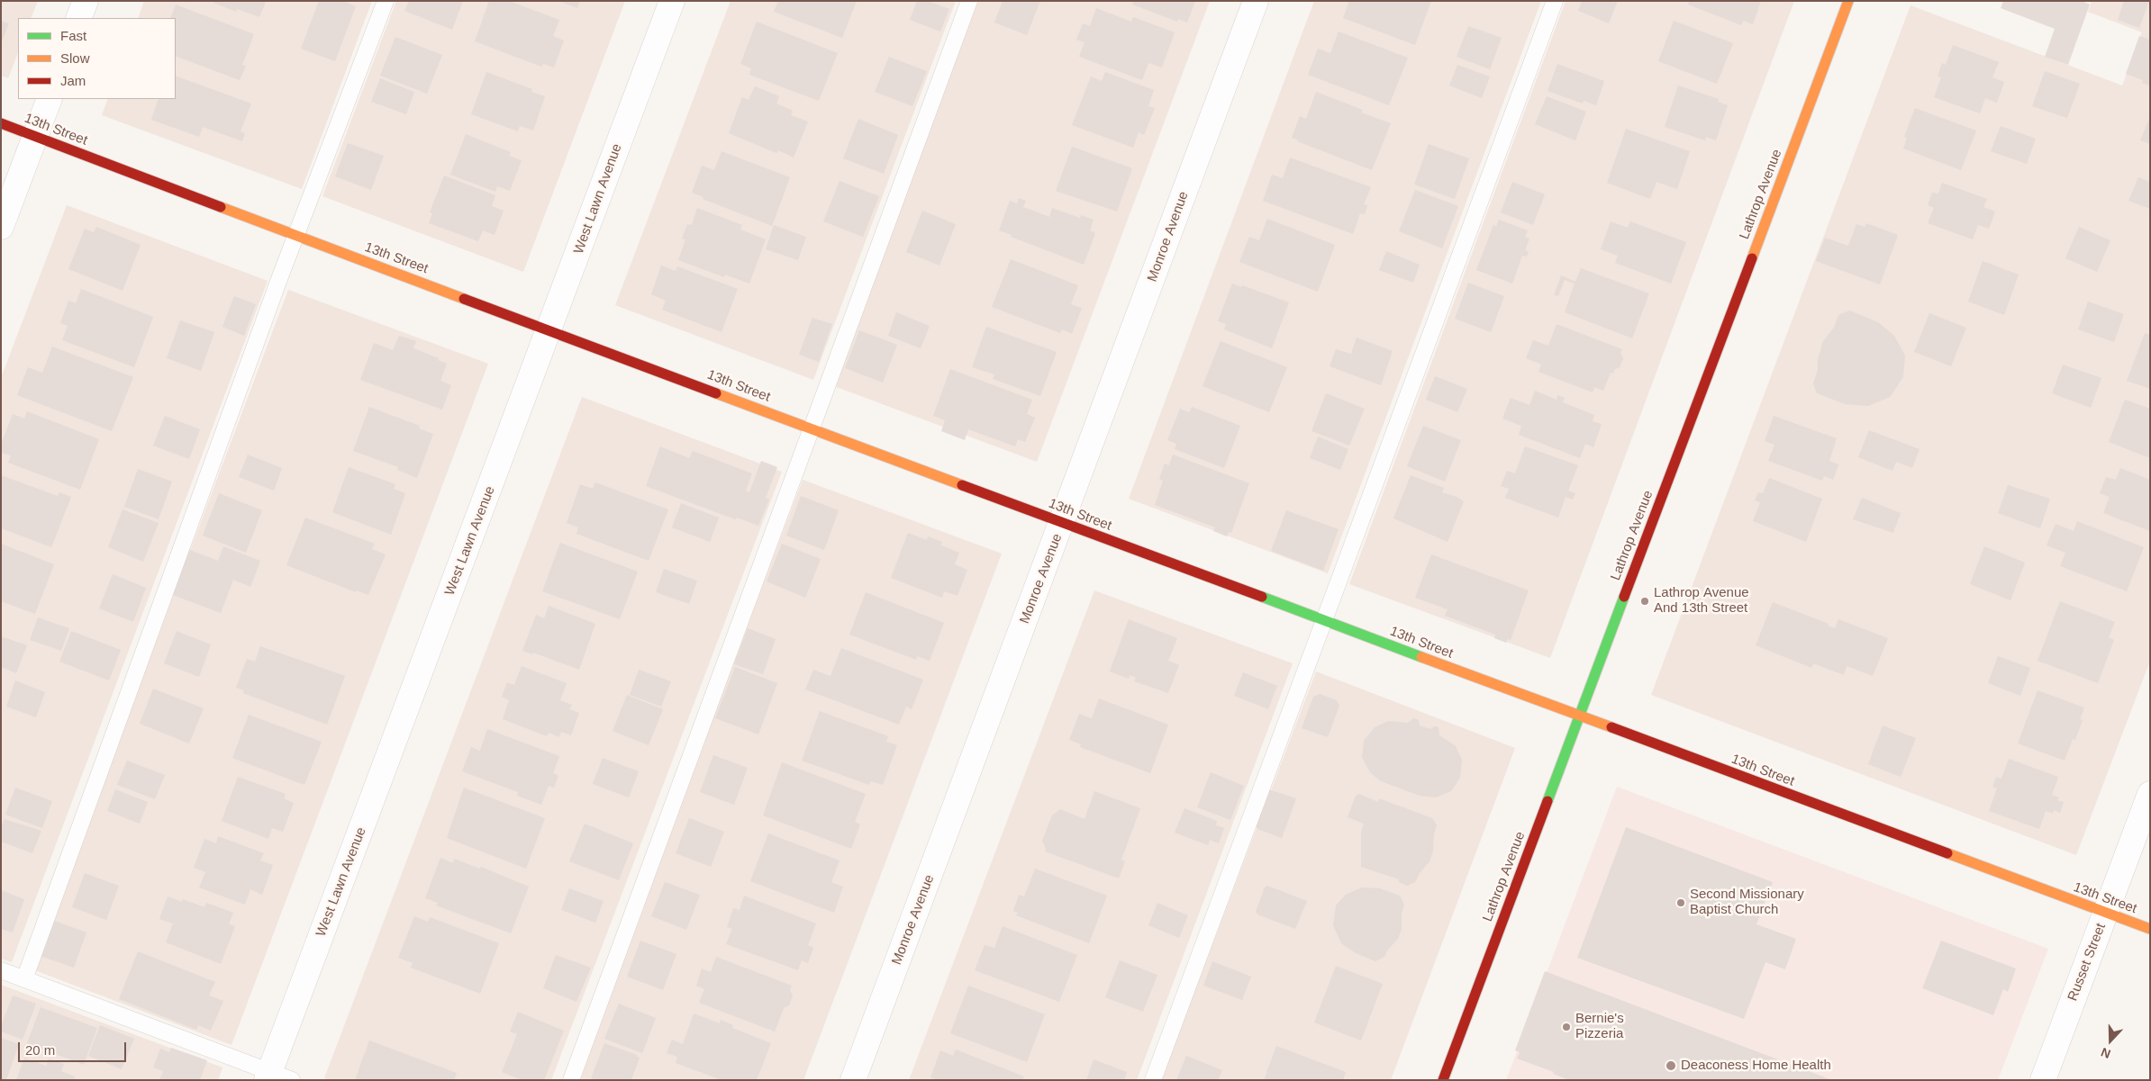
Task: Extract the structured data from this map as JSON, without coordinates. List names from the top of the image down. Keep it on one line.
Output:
{"streets":{"street":["13th Street","Lathrop Avenue","West Lawn Avenue","Monroe Avenue","Russet Street"]},"crossings":[["13th Street","Lathrop Avenue"],["13th Street","West Lawn Avenue"],["13th Street","Monroe Avenue"],["13th Street","Russet Street"]],"places":["Lathrop Avenue And 13th Street","Second Missionary Baptist Church","Bernie's Pizzeria","Deaconess Home Health"],"legend":["Fast","Slow","Jam"],"scale_bar":"20 m","north":"bottom"}
